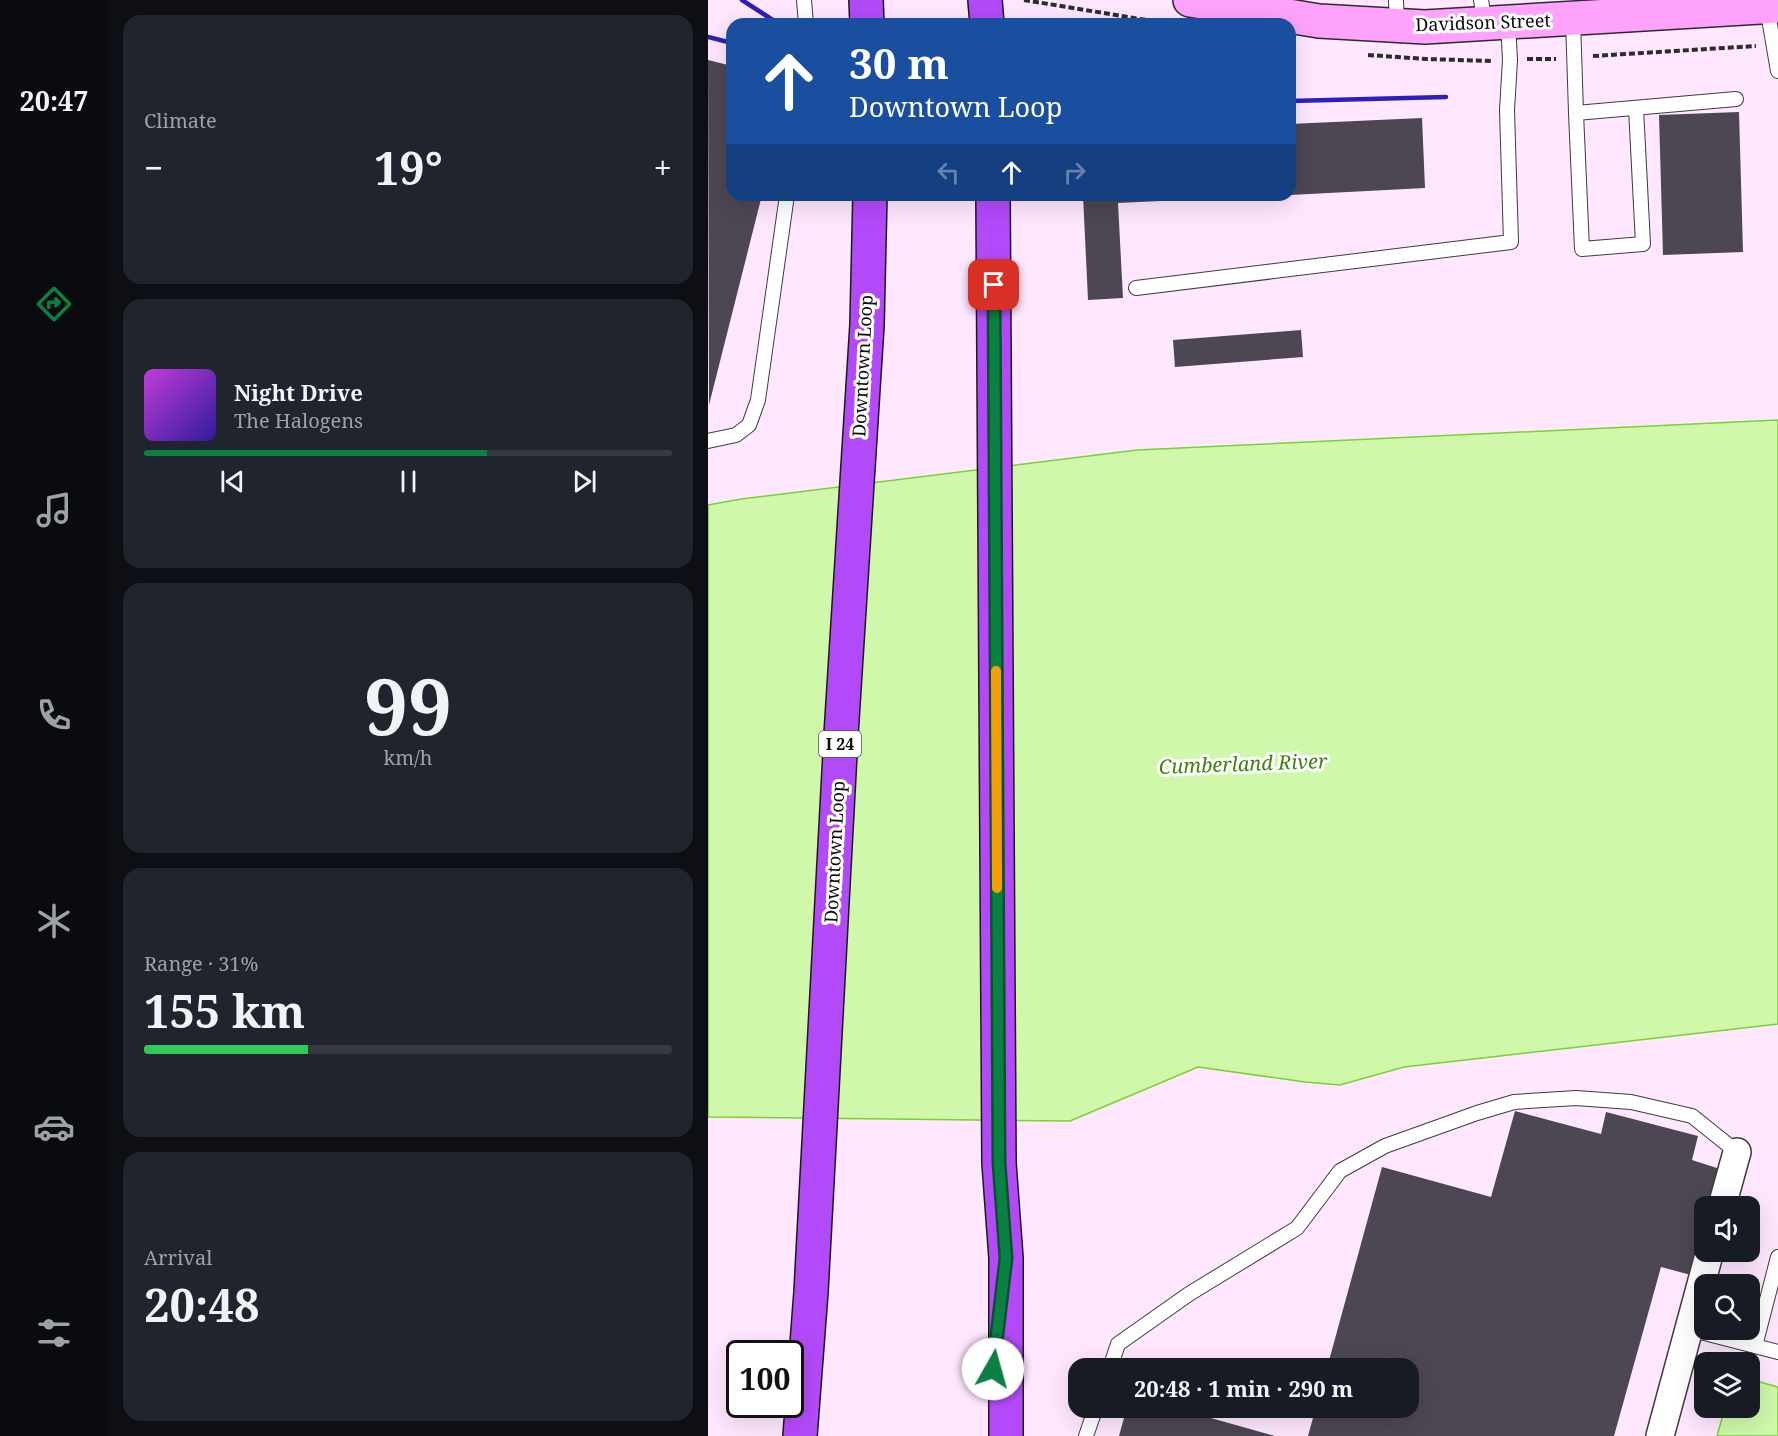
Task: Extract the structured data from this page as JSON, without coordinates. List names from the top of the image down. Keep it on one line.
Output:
{"streets":{"highway":["Downtown Loop","I 24"],"street":["Davidson Street"]},"crossings":[["Downtown Loop","I 24"]],"water":["Cumberland River"],"page":{"tabs":"20:47","tile":["Climate",["99","km/h"],["Range · 31%","155 km"],["Arrival","20:48"]],"turn":["30 m","Downtown Loop"],"heat":["−","19°","+"],"song":["Night Drive","The Halogens"],"limit":"100","trip":"20:48 · 1 min · 290 m"}}
